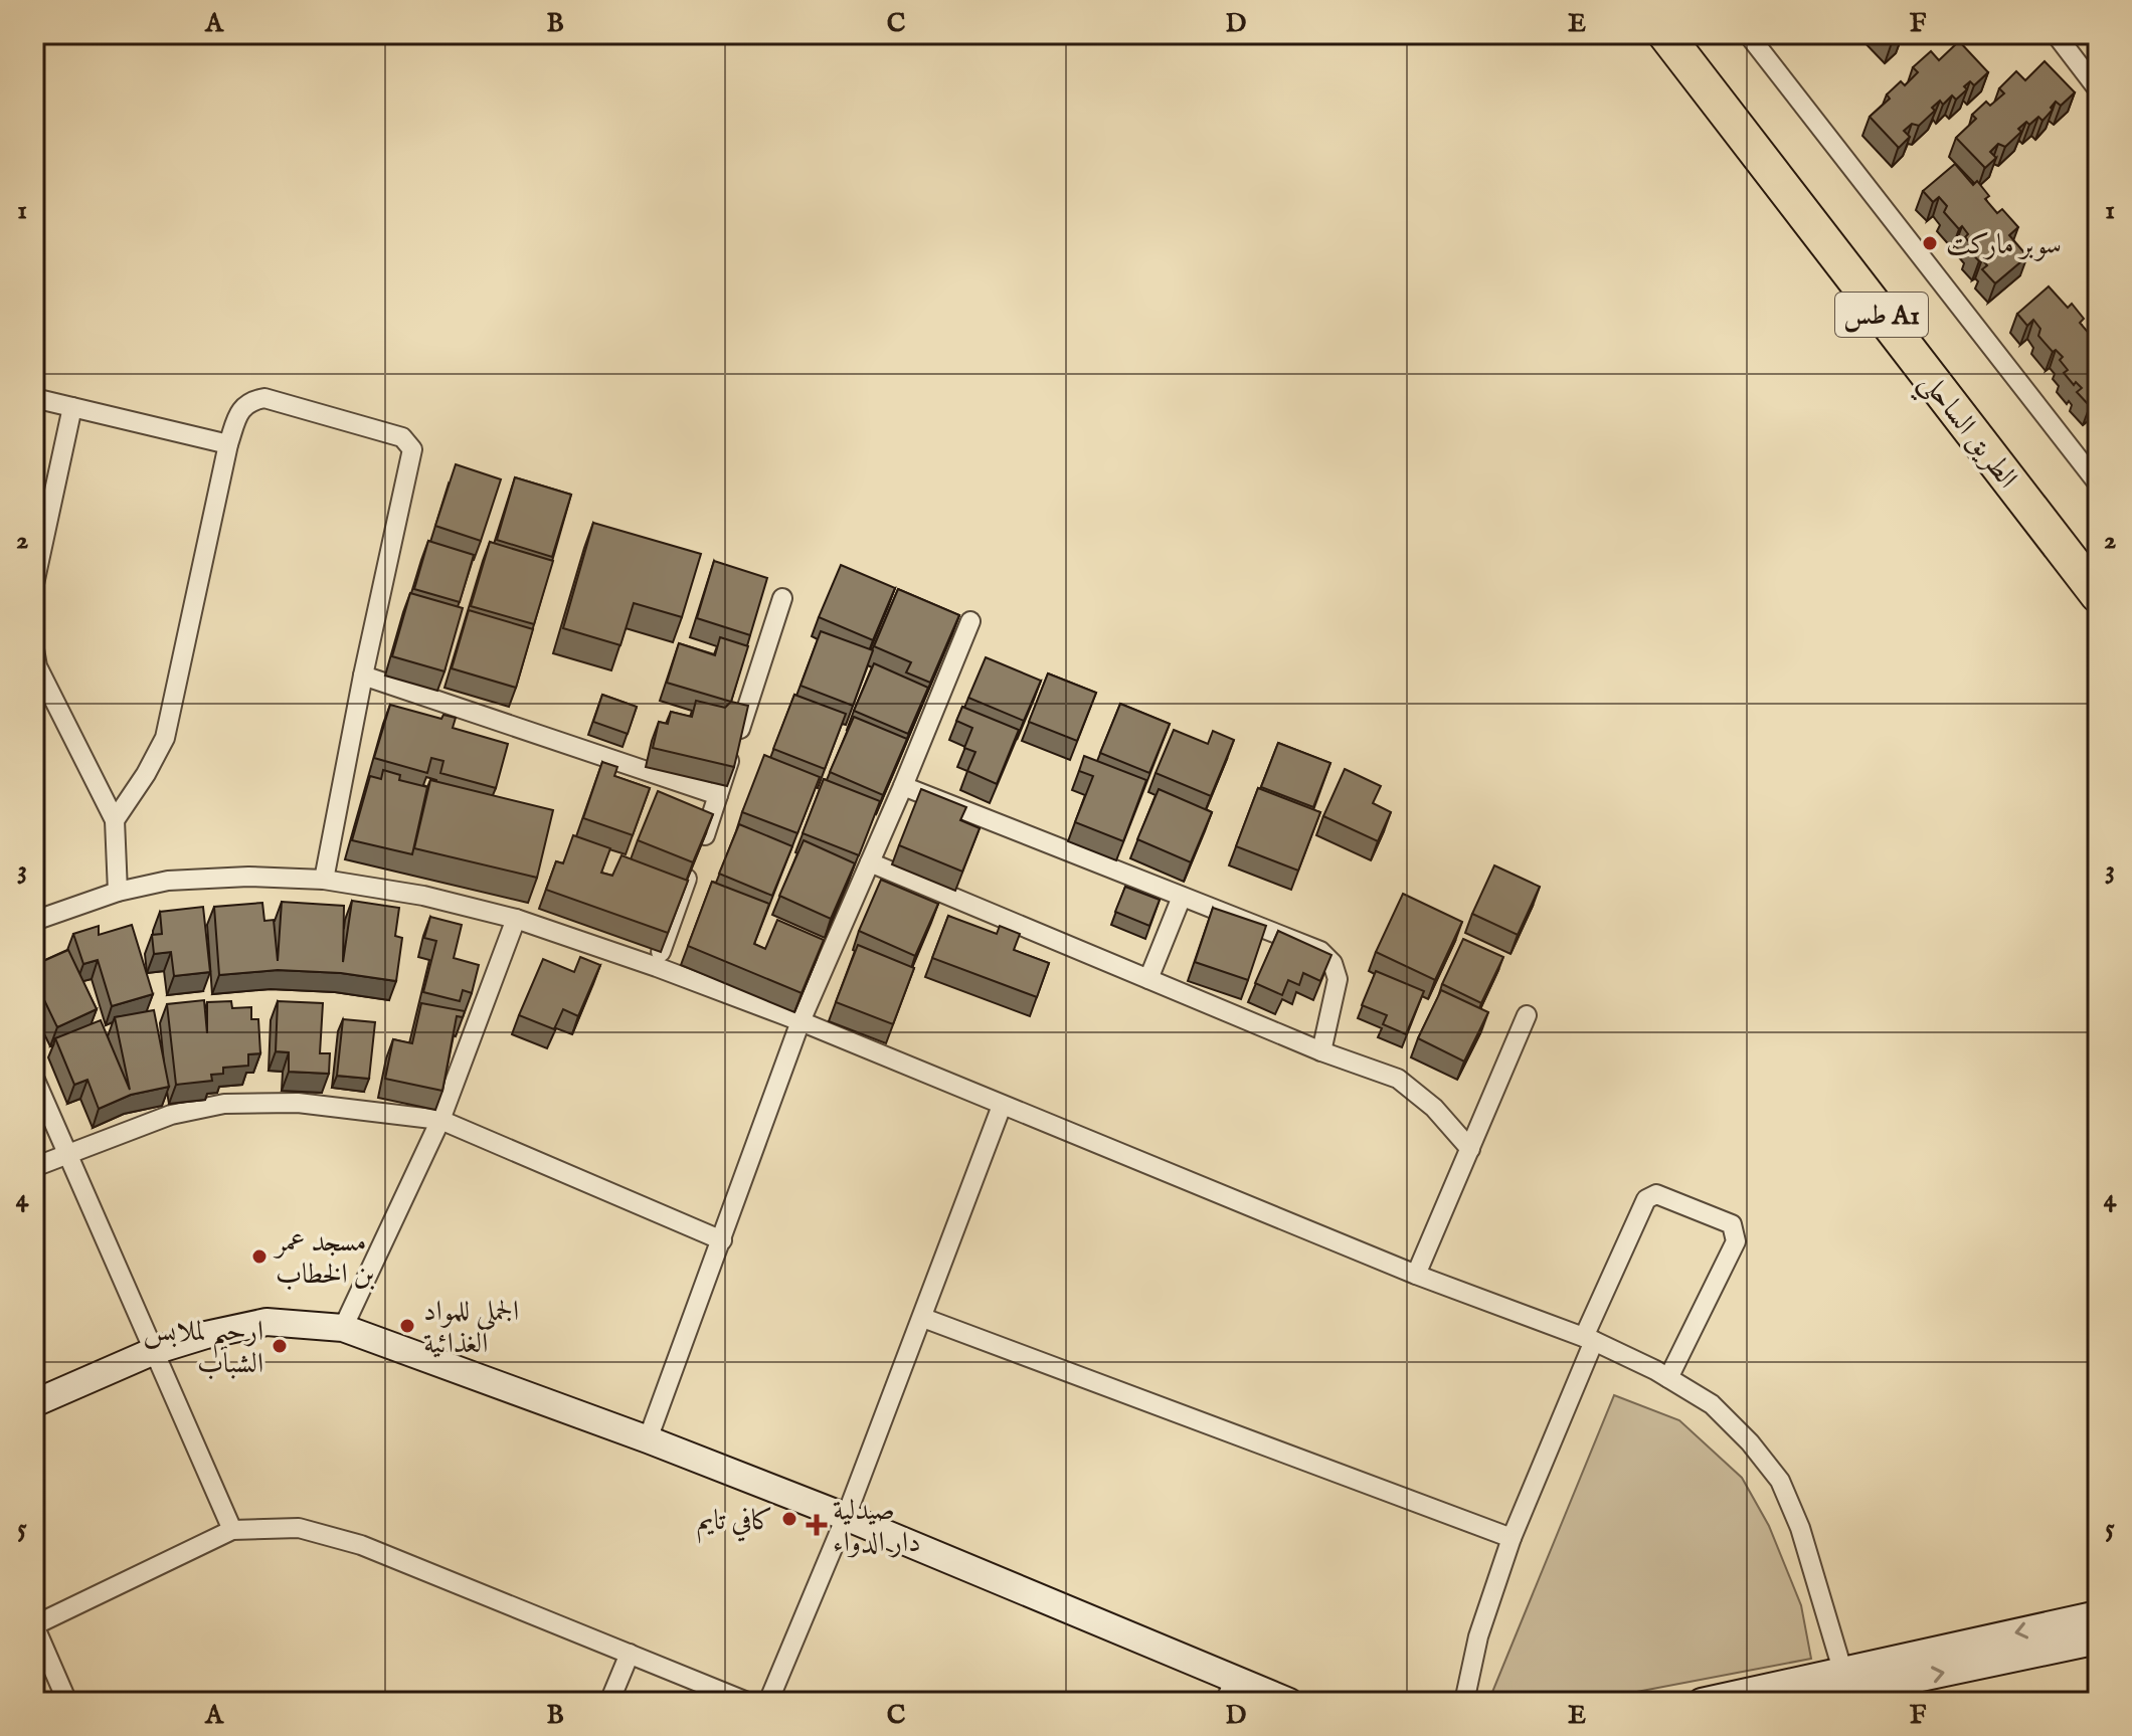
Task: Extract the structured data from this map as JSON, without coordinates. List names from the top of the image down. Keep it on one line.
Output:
{"streets":{"highway":["طس A1","الطريق الساحلي"]},"places":{"other":["سوبر ماركت","مسجد عمر بن الخطاب","الجملي للمواد الغذائية","ارحيم لملابس الشباب","كافي تايم"],"health":["صيدلية دار الدواء"]},"grid":{"columns":["A","B","C","D","E","F"],"rows":["1","2","3","4","5"]}}
